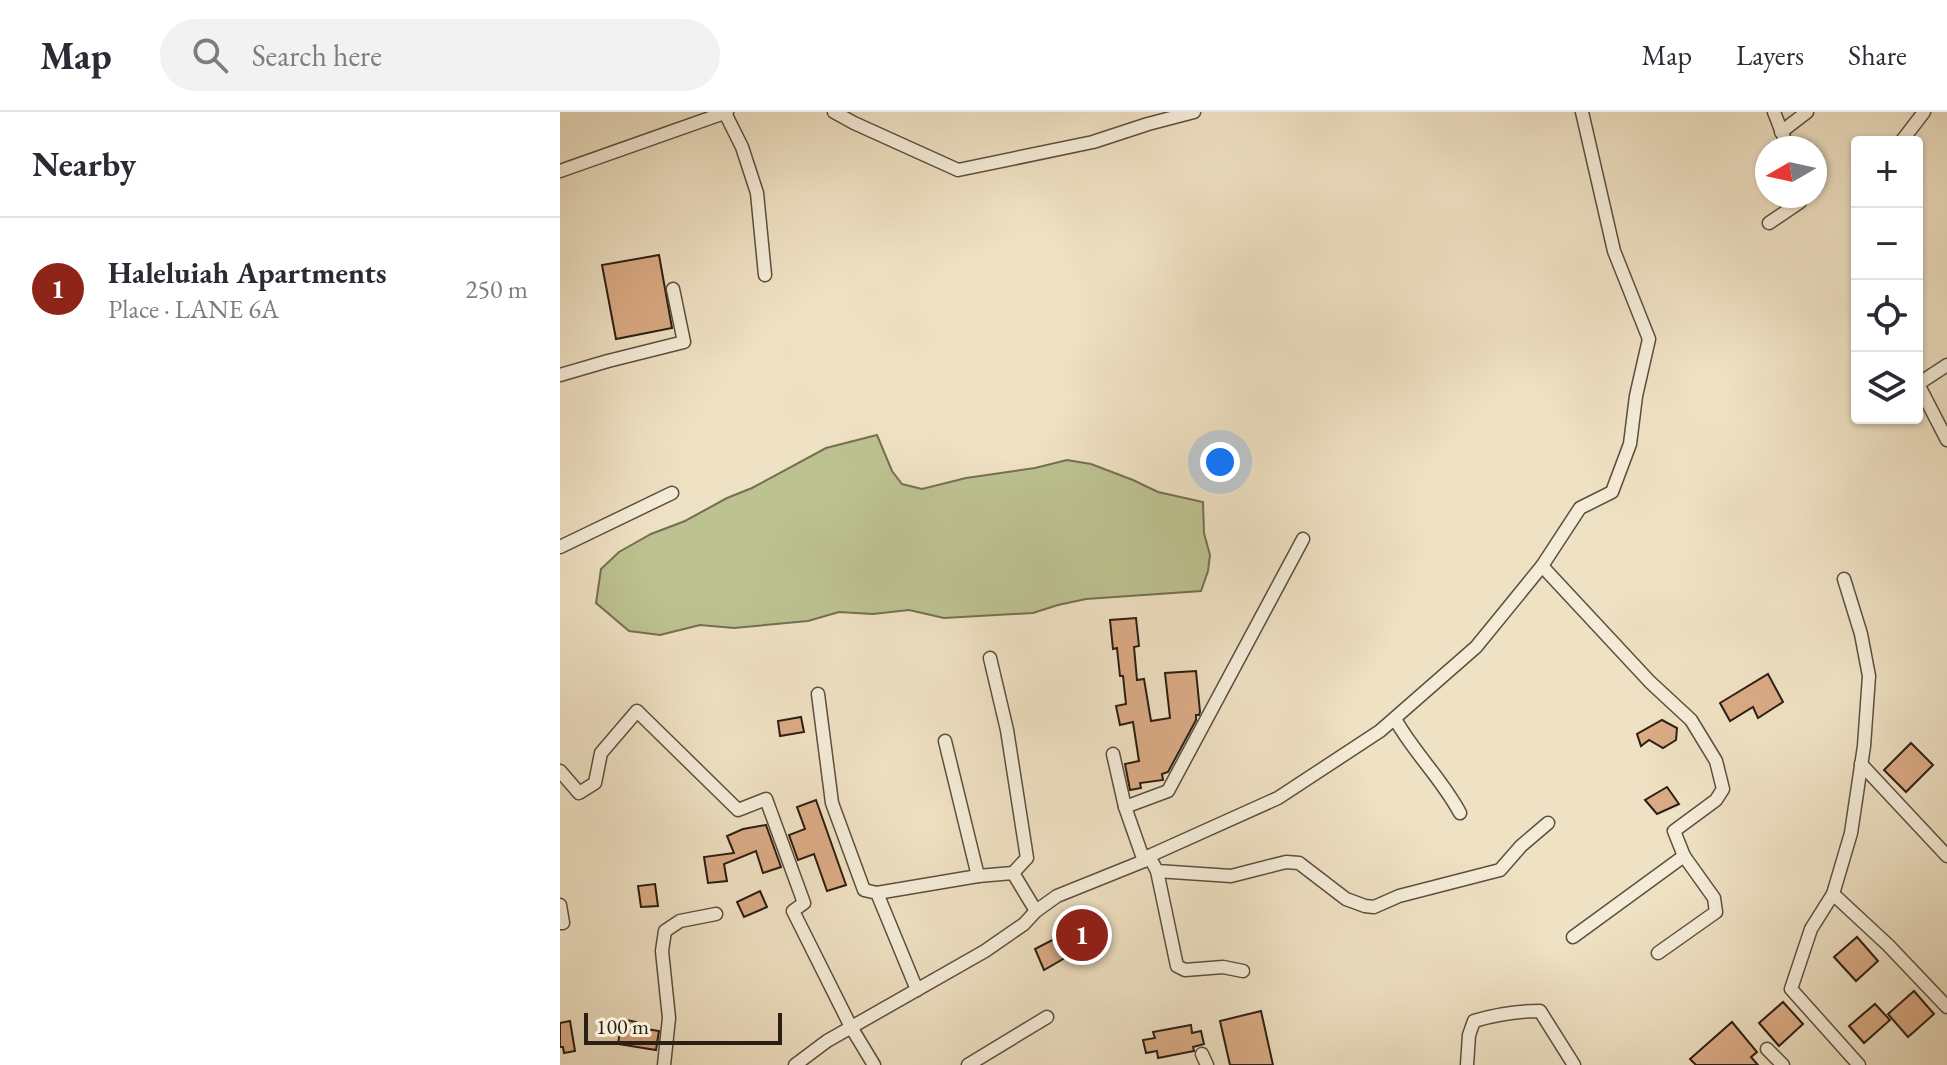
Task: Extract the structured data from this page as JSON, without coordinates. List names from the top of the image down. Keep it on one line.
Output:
{"scale_bar":"100 m","north":"left","page":{"header":"Map","search":"Search here","nav":["Map","Layers","Share"],"heading":"Nearby","map_buttons":["+","−"],"list":[{"mark":"1","name":"Haleluiah Apartments","note":"Place · LANE 6A","value":"250 m"}],"pins":"1","scale":"100 m"}}
